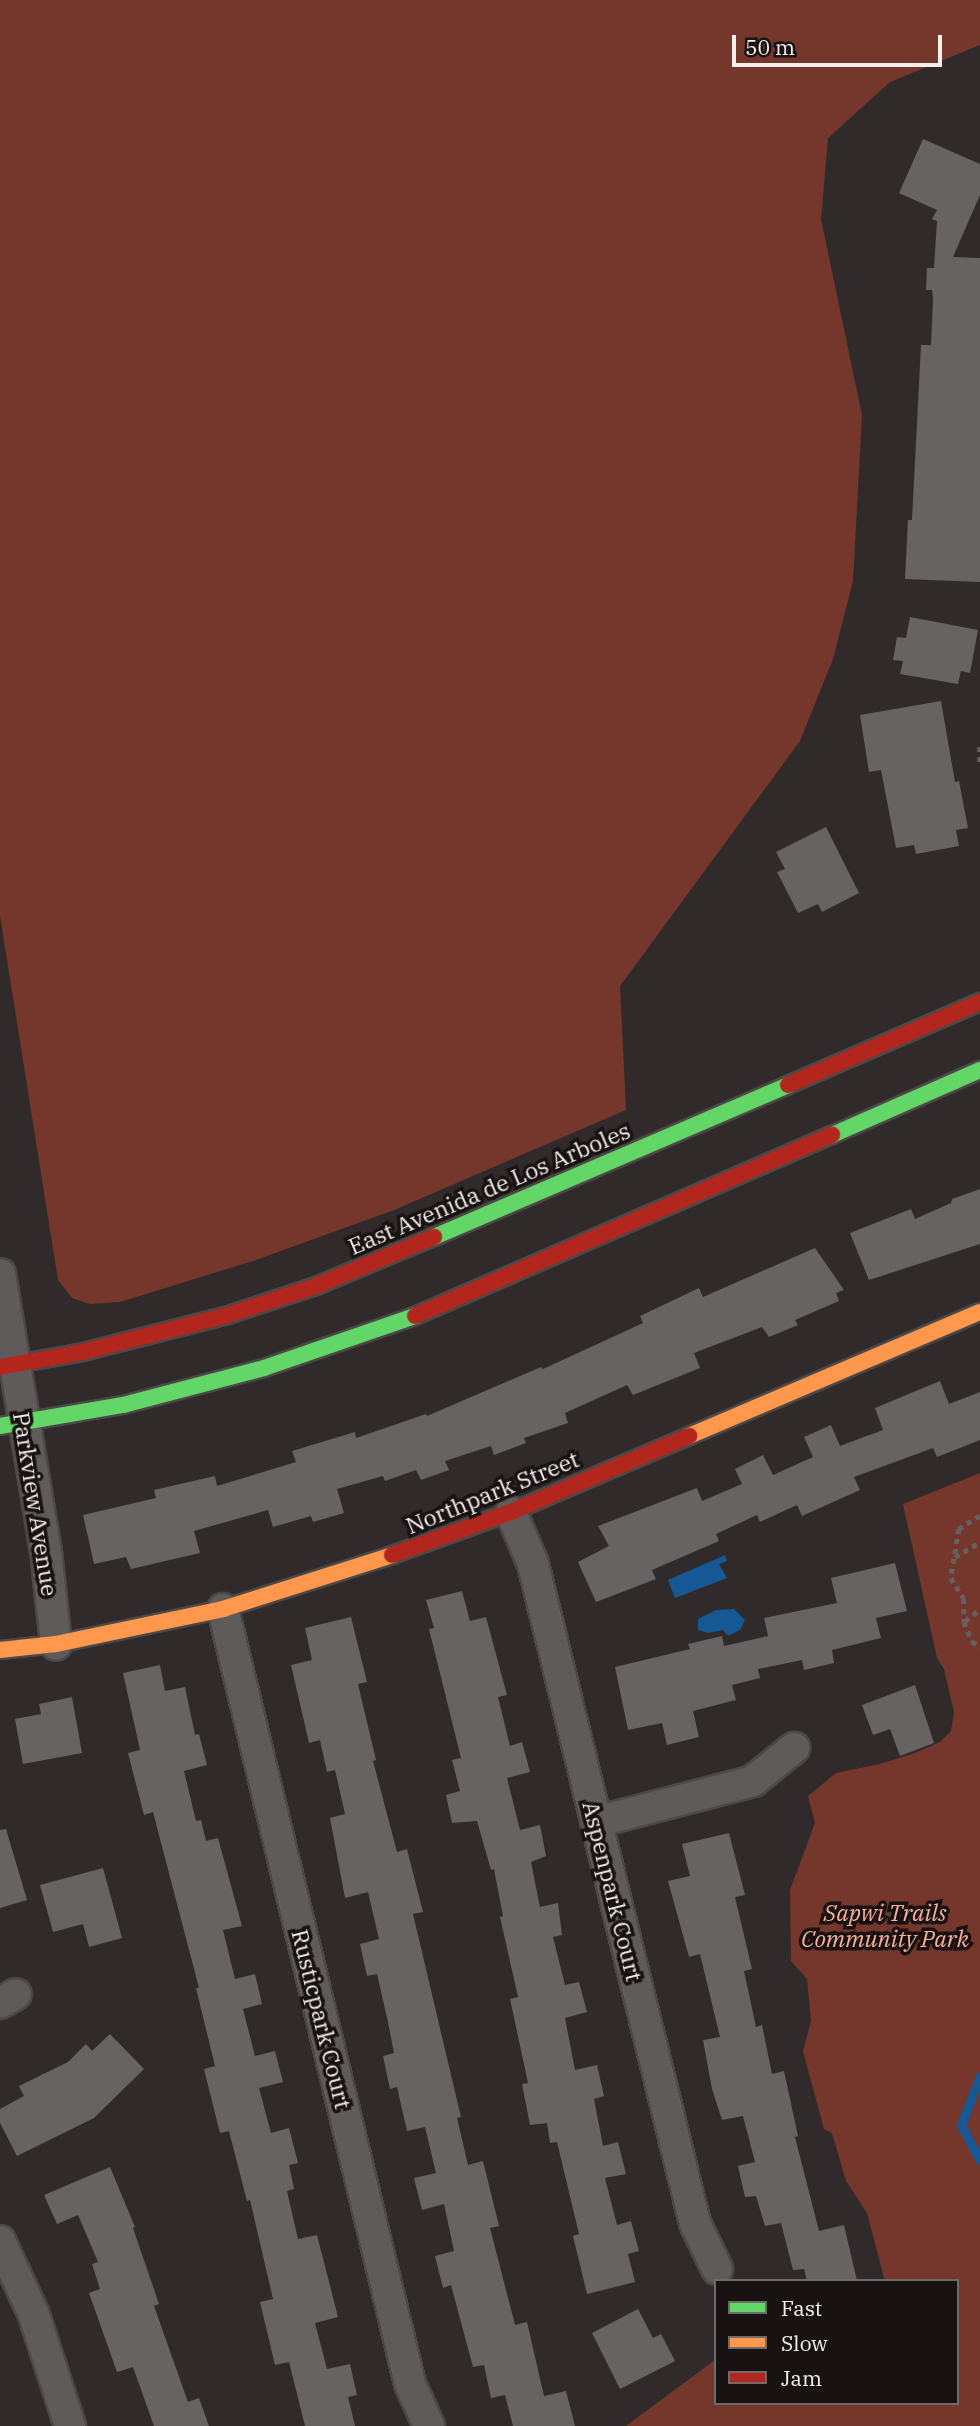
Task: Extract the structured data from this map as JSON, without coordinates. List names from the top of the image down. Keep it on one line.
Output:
{"streets":{"main road":["East Avenida de Los Arboles","Northpark Street"],"street":["Parkview Avenue","Aspenpark Court","Rusticpark Court"]},"crossings":[["East Avenida de Los Arboles","Parkview Avenue"],["Northpark Street","Parkview Avenue"],["Northpark Street","Aspenpark Court"],["Northpark Street","Rusticpark Court"]],"parks":["Sapwi Trails Community Park"],"legend":["Fast","Slow","Jam"],"scale_bar":"50 m"}
